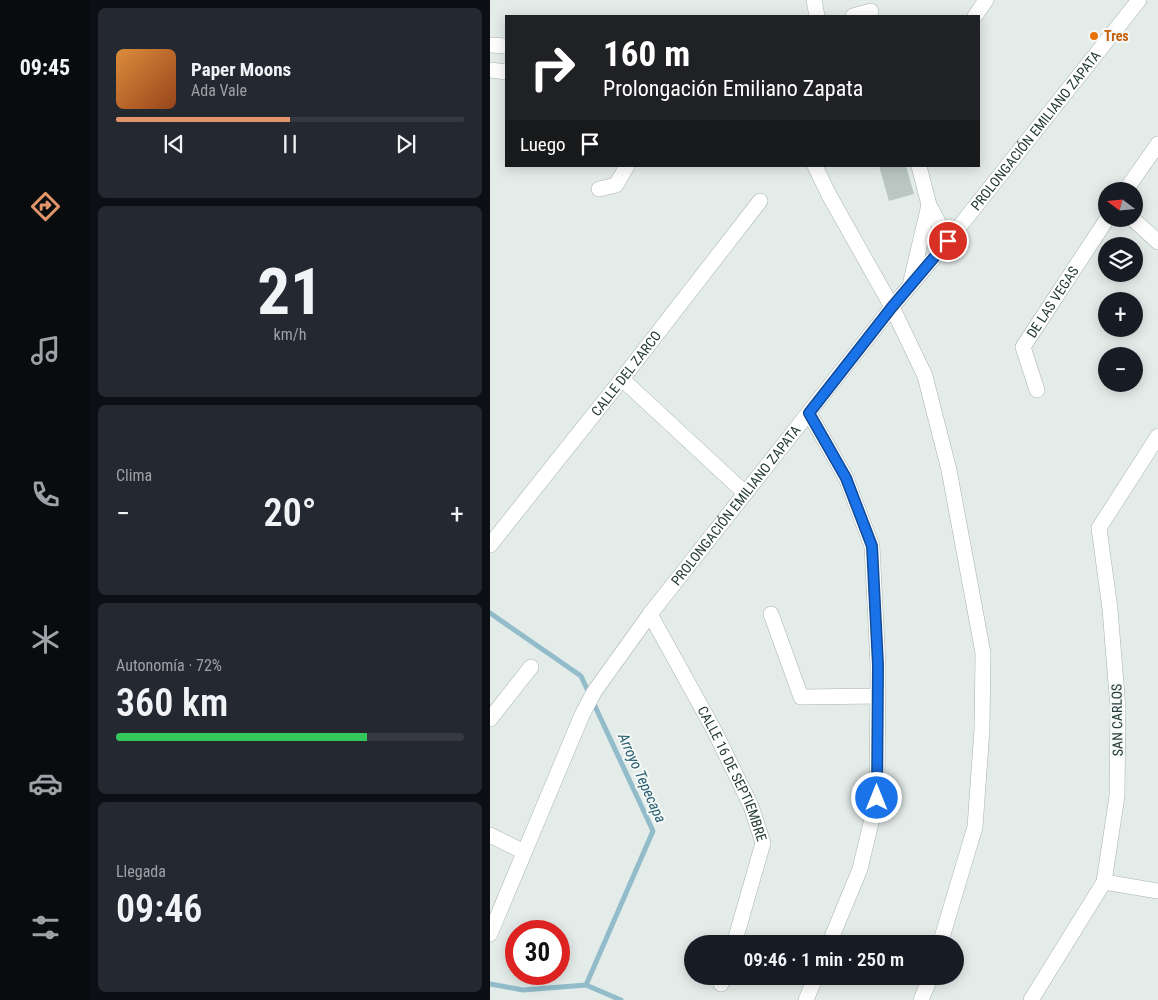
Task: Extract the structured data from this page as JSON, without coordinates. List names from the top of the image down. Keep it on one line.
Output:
{"streets":{"street":["PROLONGACIÓN EMILIANO ZAPATA","DE LAS VEGAS","CALLE DEL ZARCO","SAN CARLOS","CALLE 16 DE SEPTIEMBRE"]},"crossings":[["PROLONGACIÓN EMILIANO ZAPATA","CALLE 16 DE SEPTIEMBRE"]],"water":["Arroyo Tepecapa"],"places":["Tres"],"north":"left","page":{"tabs":"09:45","turn":["160 m","Prolongación Emiliano Zapata"],"song":["Paper Moons","Ada Vale"],"then":"Luego","map_buttons":["+","−"],"tile":[["21","km/h"],"Clima",["Autonomía · 72%","360 km"],["Llegada","09:46"]],"heat":["−","20°","+"],"limit":"30","trip":"09:46 · 1 min · 250 m"}}
